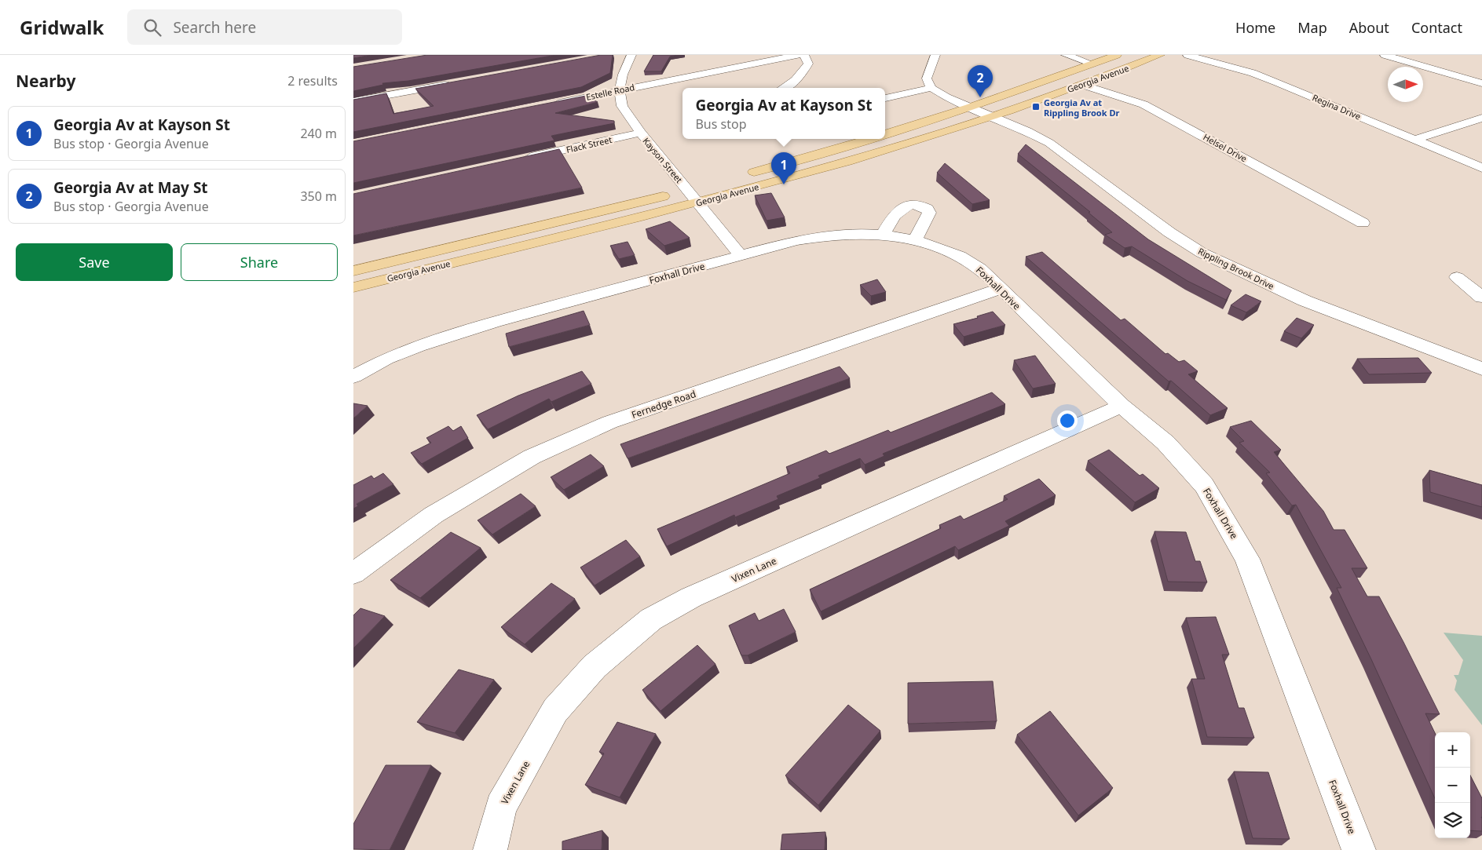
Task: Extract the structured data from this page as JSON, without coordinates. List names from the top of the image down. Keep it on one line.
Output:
{"streets":{"main road":["Georgia Avenue"],"street":["Estelle Road","Regina Drive","Flack Street","Helsel Drive","Kayson Street","Rippling Brook Drive","Foxhall Drive","Fernedge Road","Vixen Lane"]},"crossings":[["Georgia Avenue","Helsel Drive"],["Georgia Avenue","Kayson Street"],["Georgia Avenue","Rippling Brook Drive"],["Estelle Road","Kayson Street"],["Flack Street","Kayson Street"],["Kayson Street","Foxhall Drive"],["Foxhall Drive","Fernedge Road"],["Foxhall Drive","Vixen Lane"]],"places":{"transit":["Georgia Av at Rippling Brook Dr"]},"north":"right","page":{"header":"Gridwalk","search":"Search here","nav":["Home","Map","About","Contact"],"heading":["Nearby","2 results"],"pins":["2","1"],"popup":["Georgia Av at Kayson St","Bus stop"],"list":[{"mark":"1","name":"Georgia Av at Kayson St","note":"Bus stop · Georgia Avenue","value":"240 m"},{"mark":"2","name":"Georgia Av at May St","note":"Bus stop · Georgia Avenue","value":"350 m"}],"buttons":["Save","Share"],"map_buttons":["+","−"]}}
